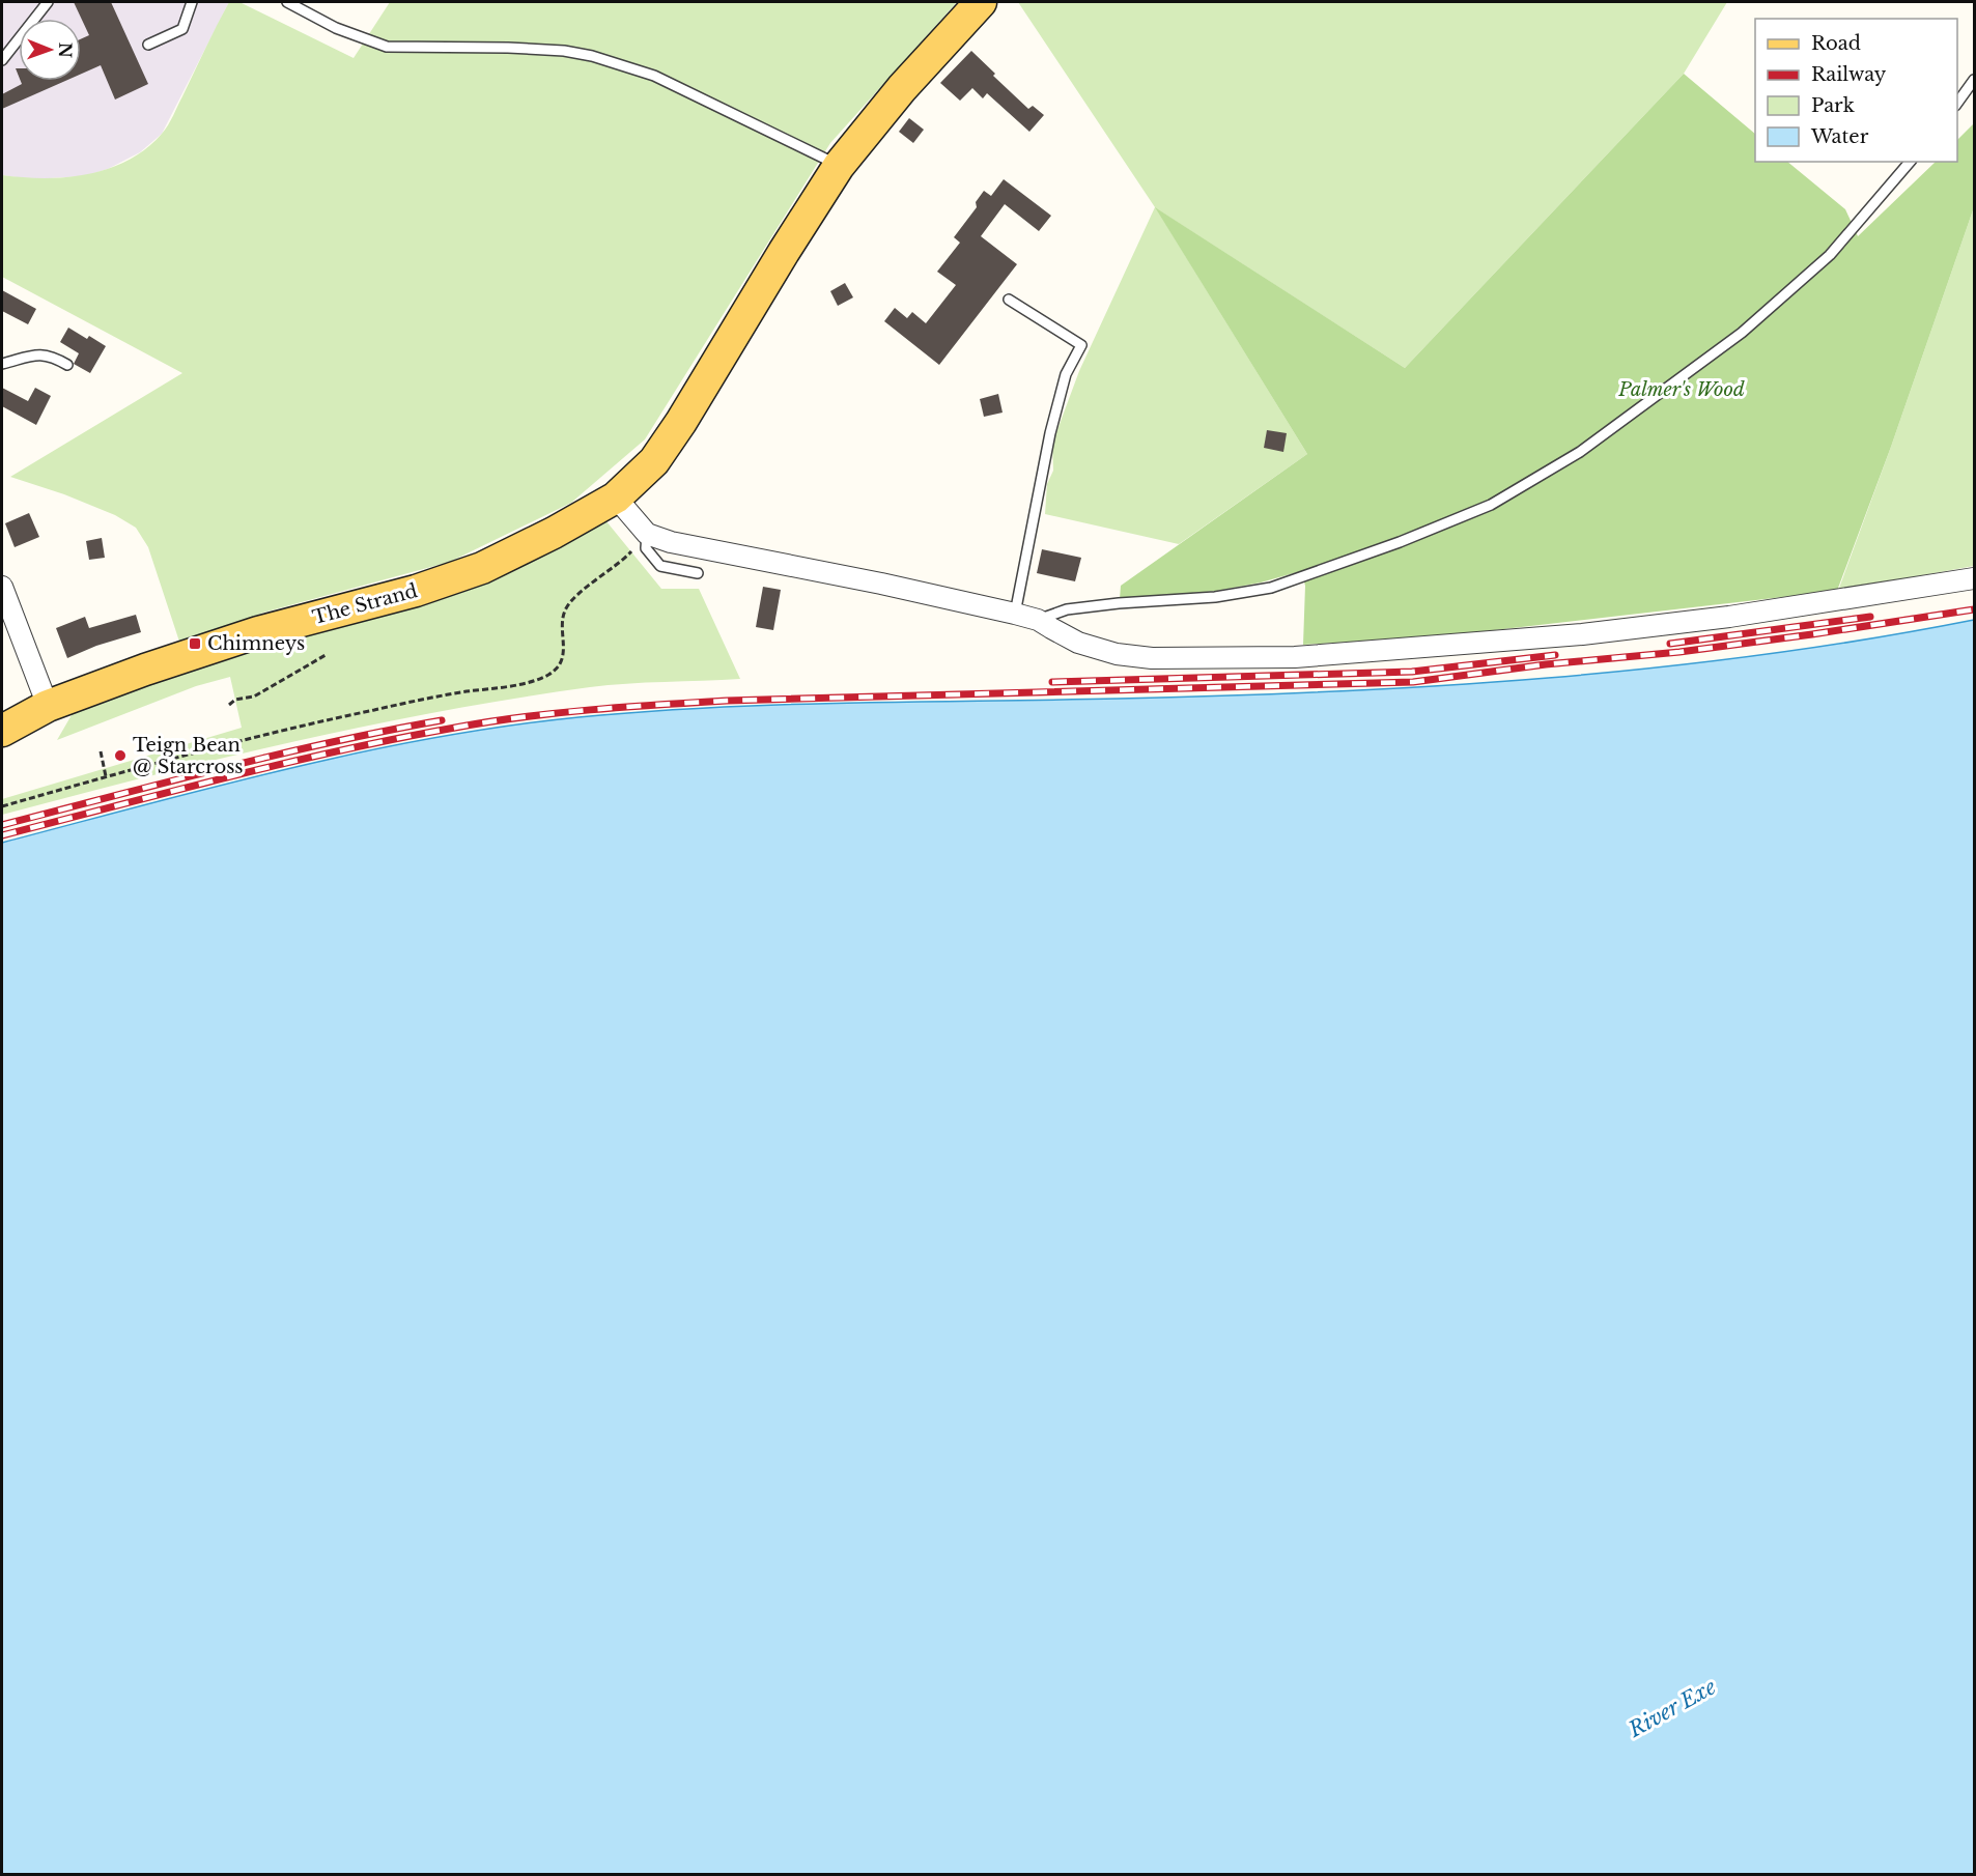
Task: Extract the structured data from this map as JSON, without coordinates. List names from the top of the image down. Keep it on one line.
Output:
{"streets":{"main road":["The Strand"]},"water":["River Exe"],"parks":["Palmer's Wood"],"places":{"transit":["Chimneys"],"other":["Teign Bean @ Starcross"]},"legend":["Road","Railway","Park","Water"],"north":"right"}
